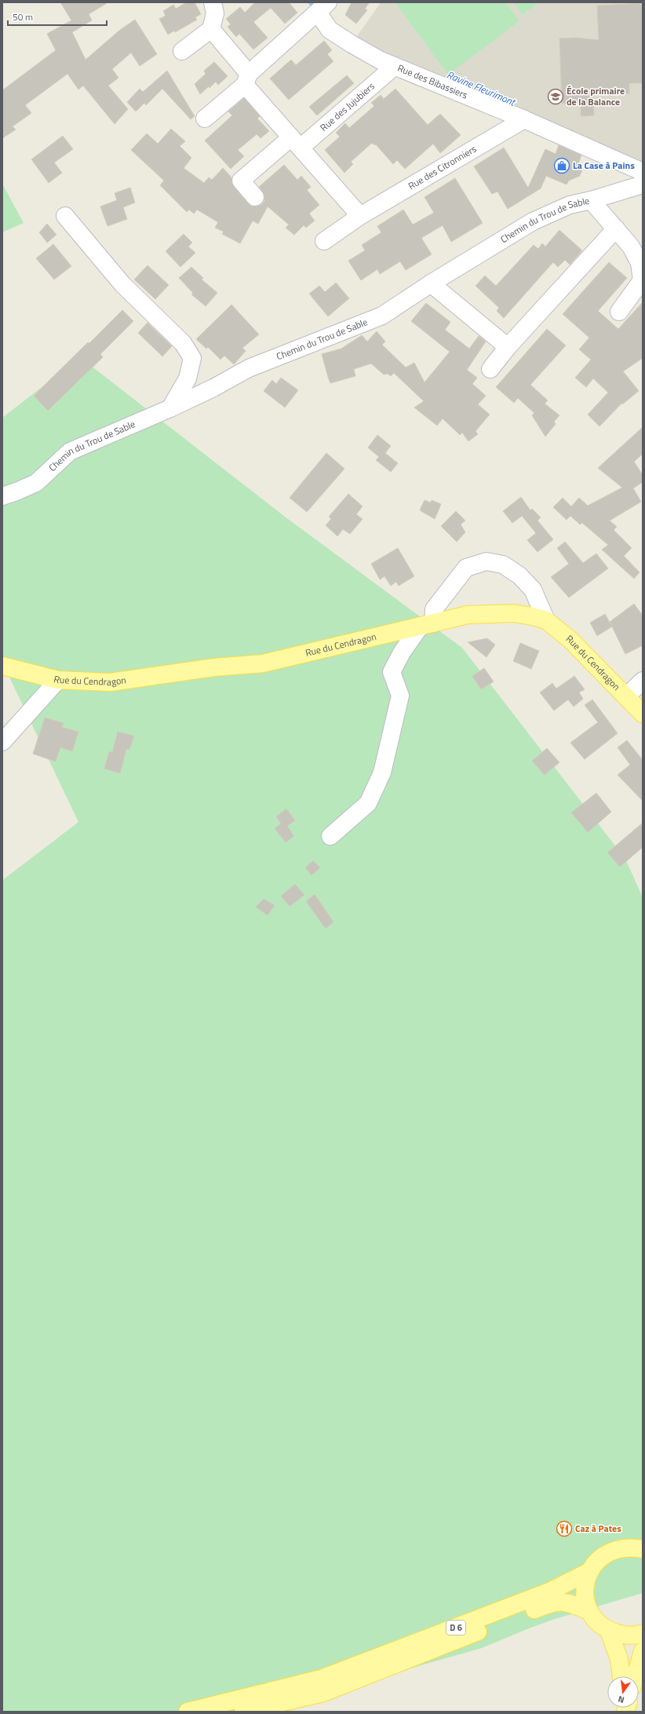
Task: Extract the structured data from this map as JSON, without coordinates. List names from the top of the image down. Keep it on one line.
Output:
{"streets":{"main road":["Rue du Cendragon","D 6"],"street":["Rue des Bibassiers","Rue des Jujubiers","Rue des Citronniers","Chemin du Trou de Sable"]},"crossings":[["Rue des Bibassiers","Rue des Jujubiers"],["Rue des Bibassiers","Rue des Citronniers"]],"water":["Ravine Fleurimont"],"places":{"school or university":["École primaire de la Balance"],"shop":["La Case à Pains"],"restaurant":["Caz à Pates"]},"scale_bar":"50 m","north":"bottom"}
